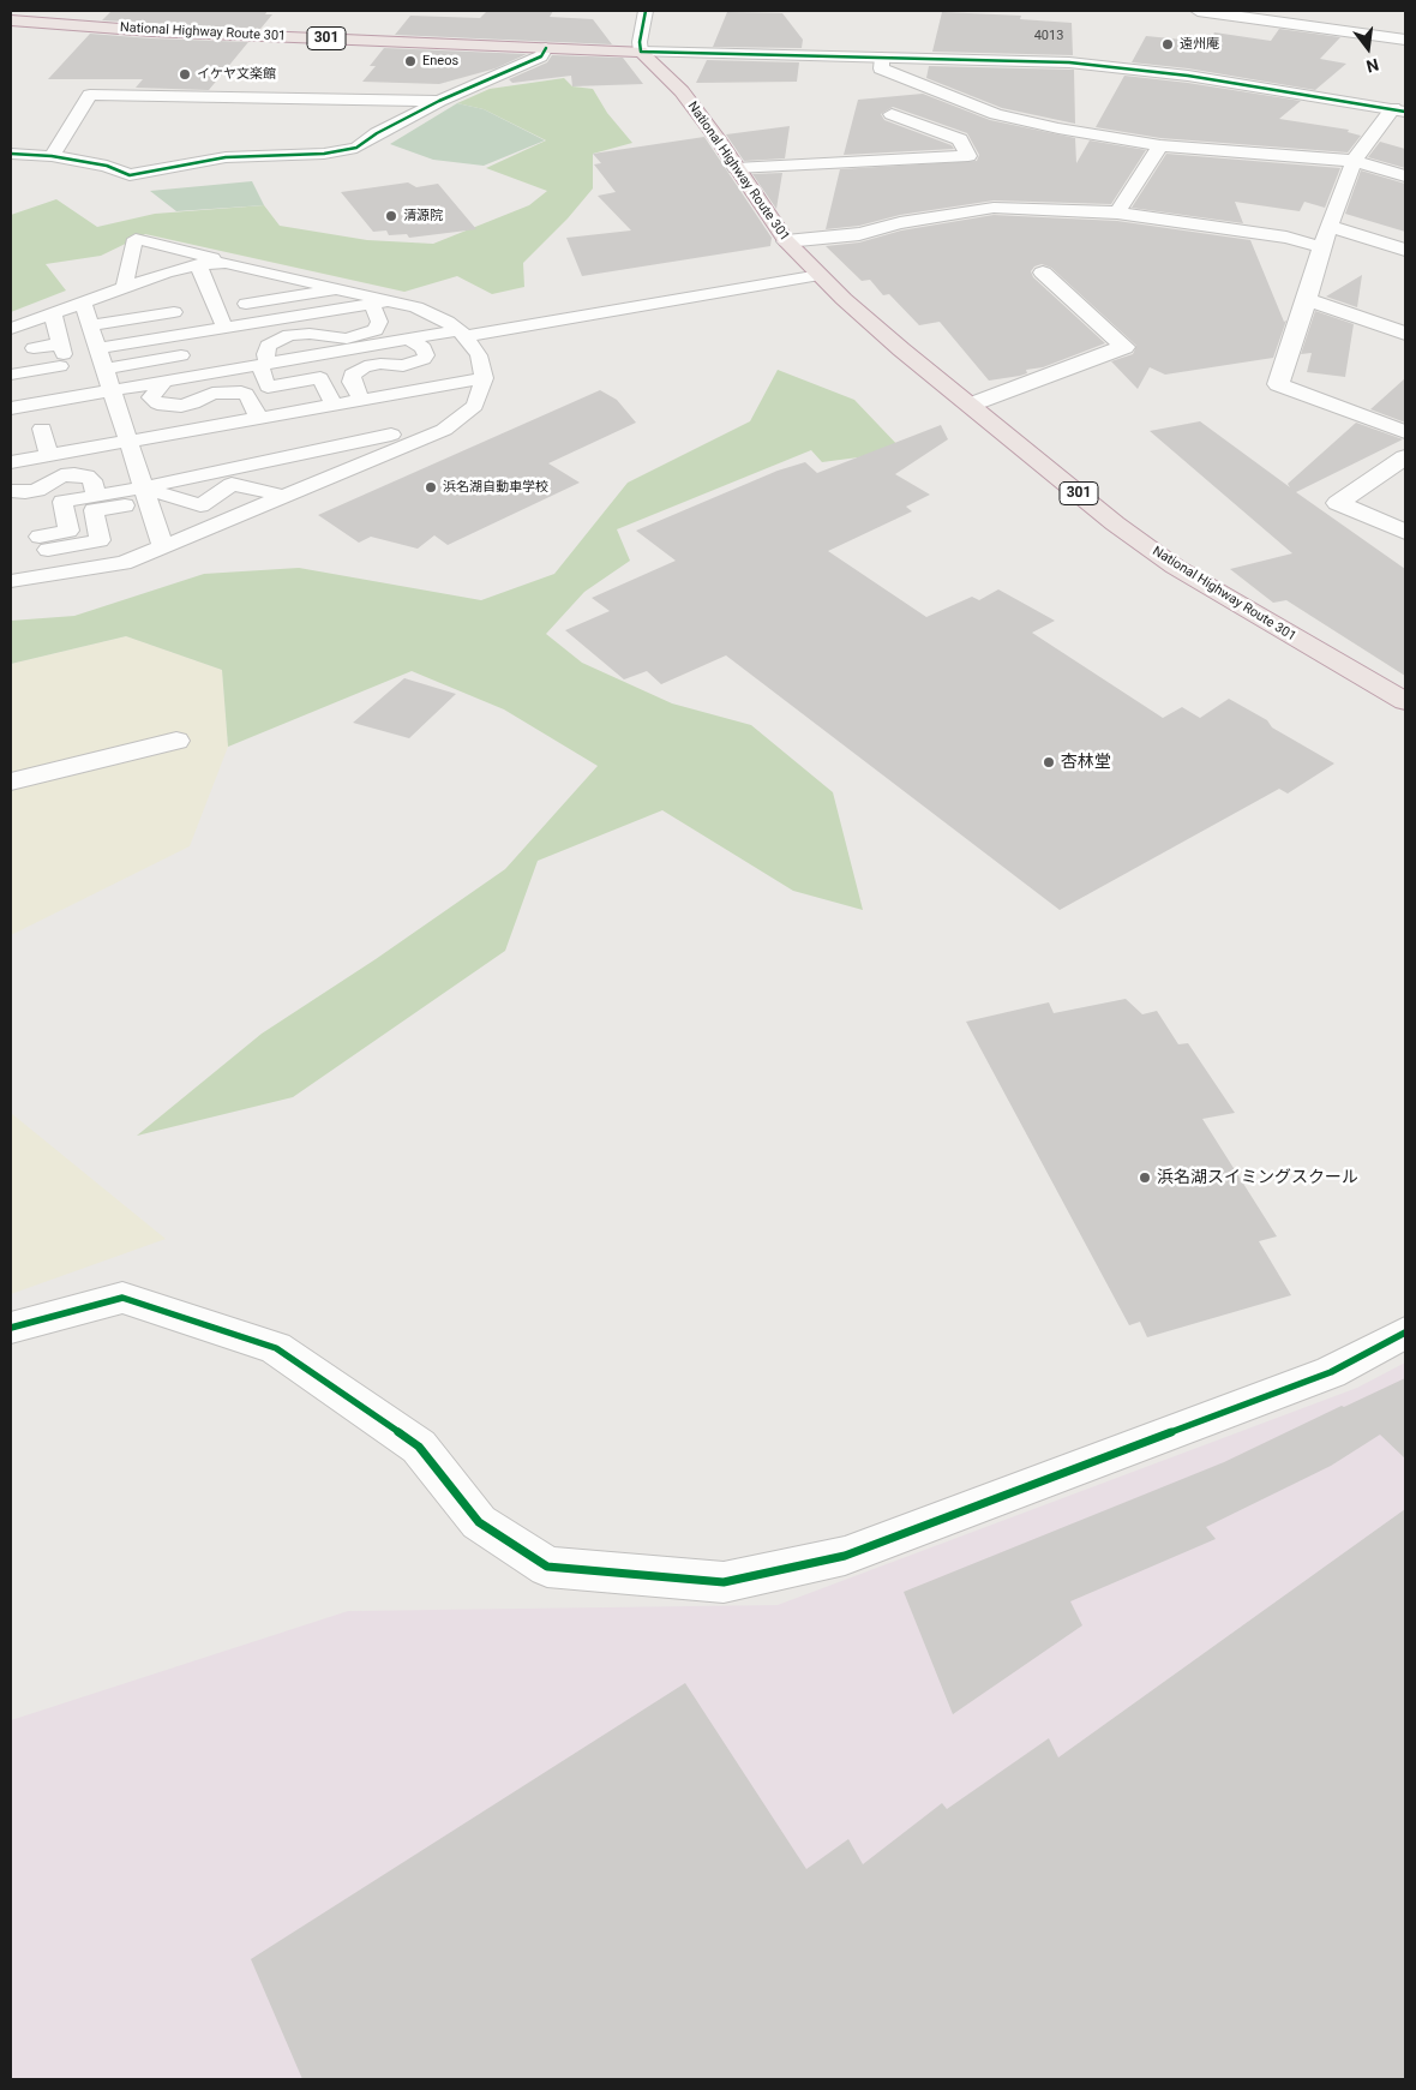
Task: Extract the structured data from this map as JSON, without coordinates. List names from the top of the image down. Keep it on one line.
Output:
{"streets":{"highway":["National Highway Route 301","301"]},"places":["遠州庵","Eneos","イケヤ文楽館","清源院","浜名湖自動車学校","杏林堂","浜名湖スイミングスクール"],"house_numbers":["4013"],"north":"bottom"}
